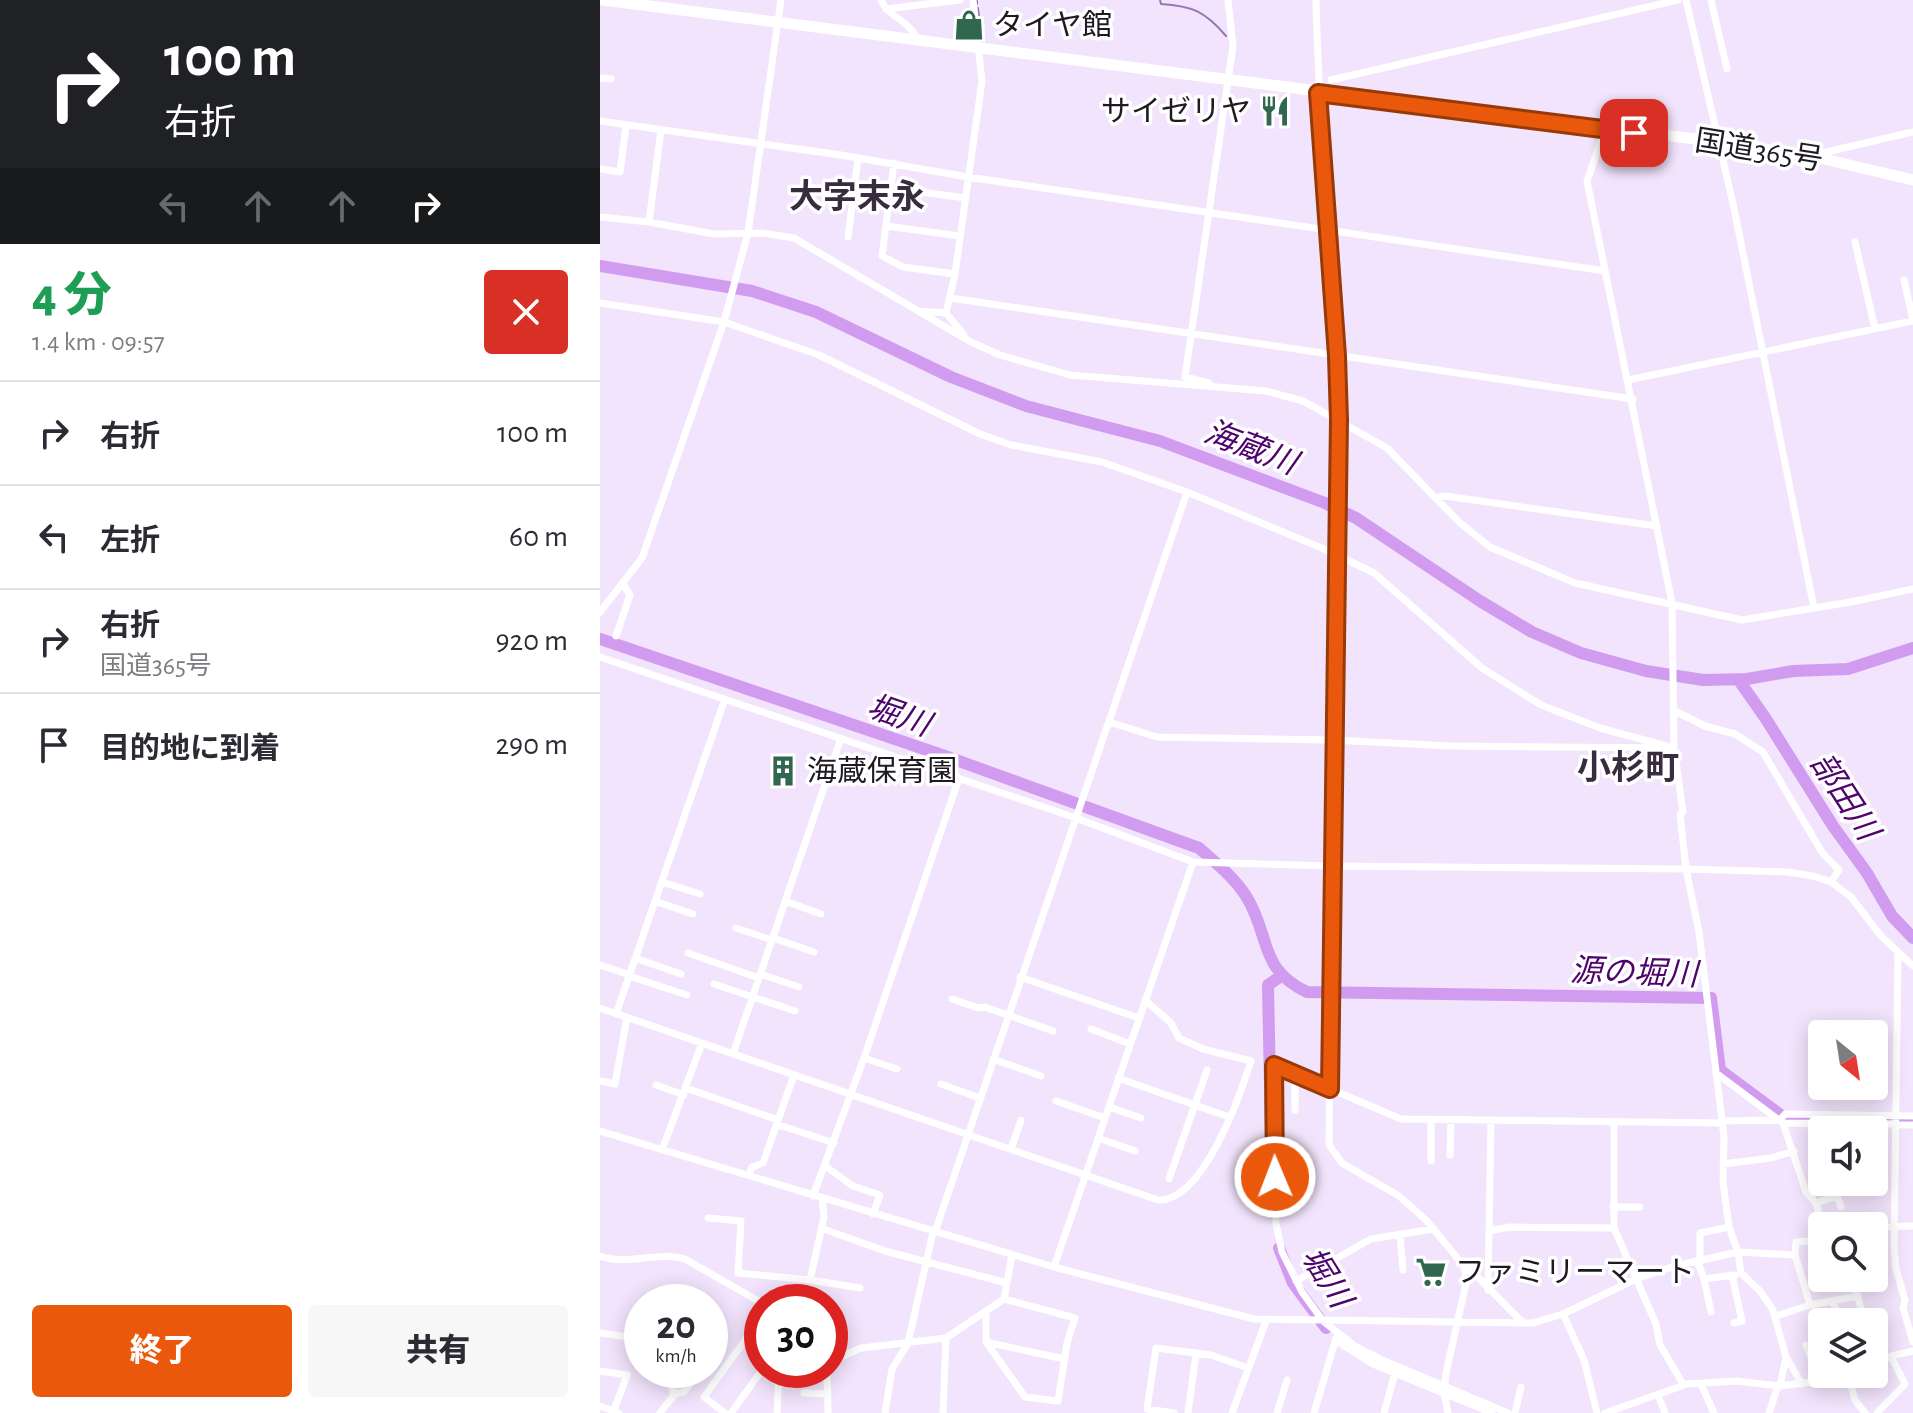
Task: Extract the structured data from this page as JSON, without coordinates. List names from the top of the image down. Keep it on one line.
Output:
{"streets":{"highway":["国道365号"]},"districts":["大字末永","小杉町"],"water":["海蔵川","堀川","部田川","源の堀川"],"places":{"shop":["タイヤ館"],"restaurant":["サイゼリヤ"],"building":["海蔵保育園"],"supermarket":["ファミリーマート"]},"north":"bottom right","page":{"turn":["100 m","右折"],"heading":["4 分","1.4 km · 09:57"],"list":[{"name":"右折","value":"100 m"},{"name":"左折","value":"60 m"},{"name":"右折","note":"国道365号","value":"920 m"},{"name":"目的地に到着","value":"290 m"}],"speed":"20 km/h","limit":"30","buttons":["終了","共有"]}}
